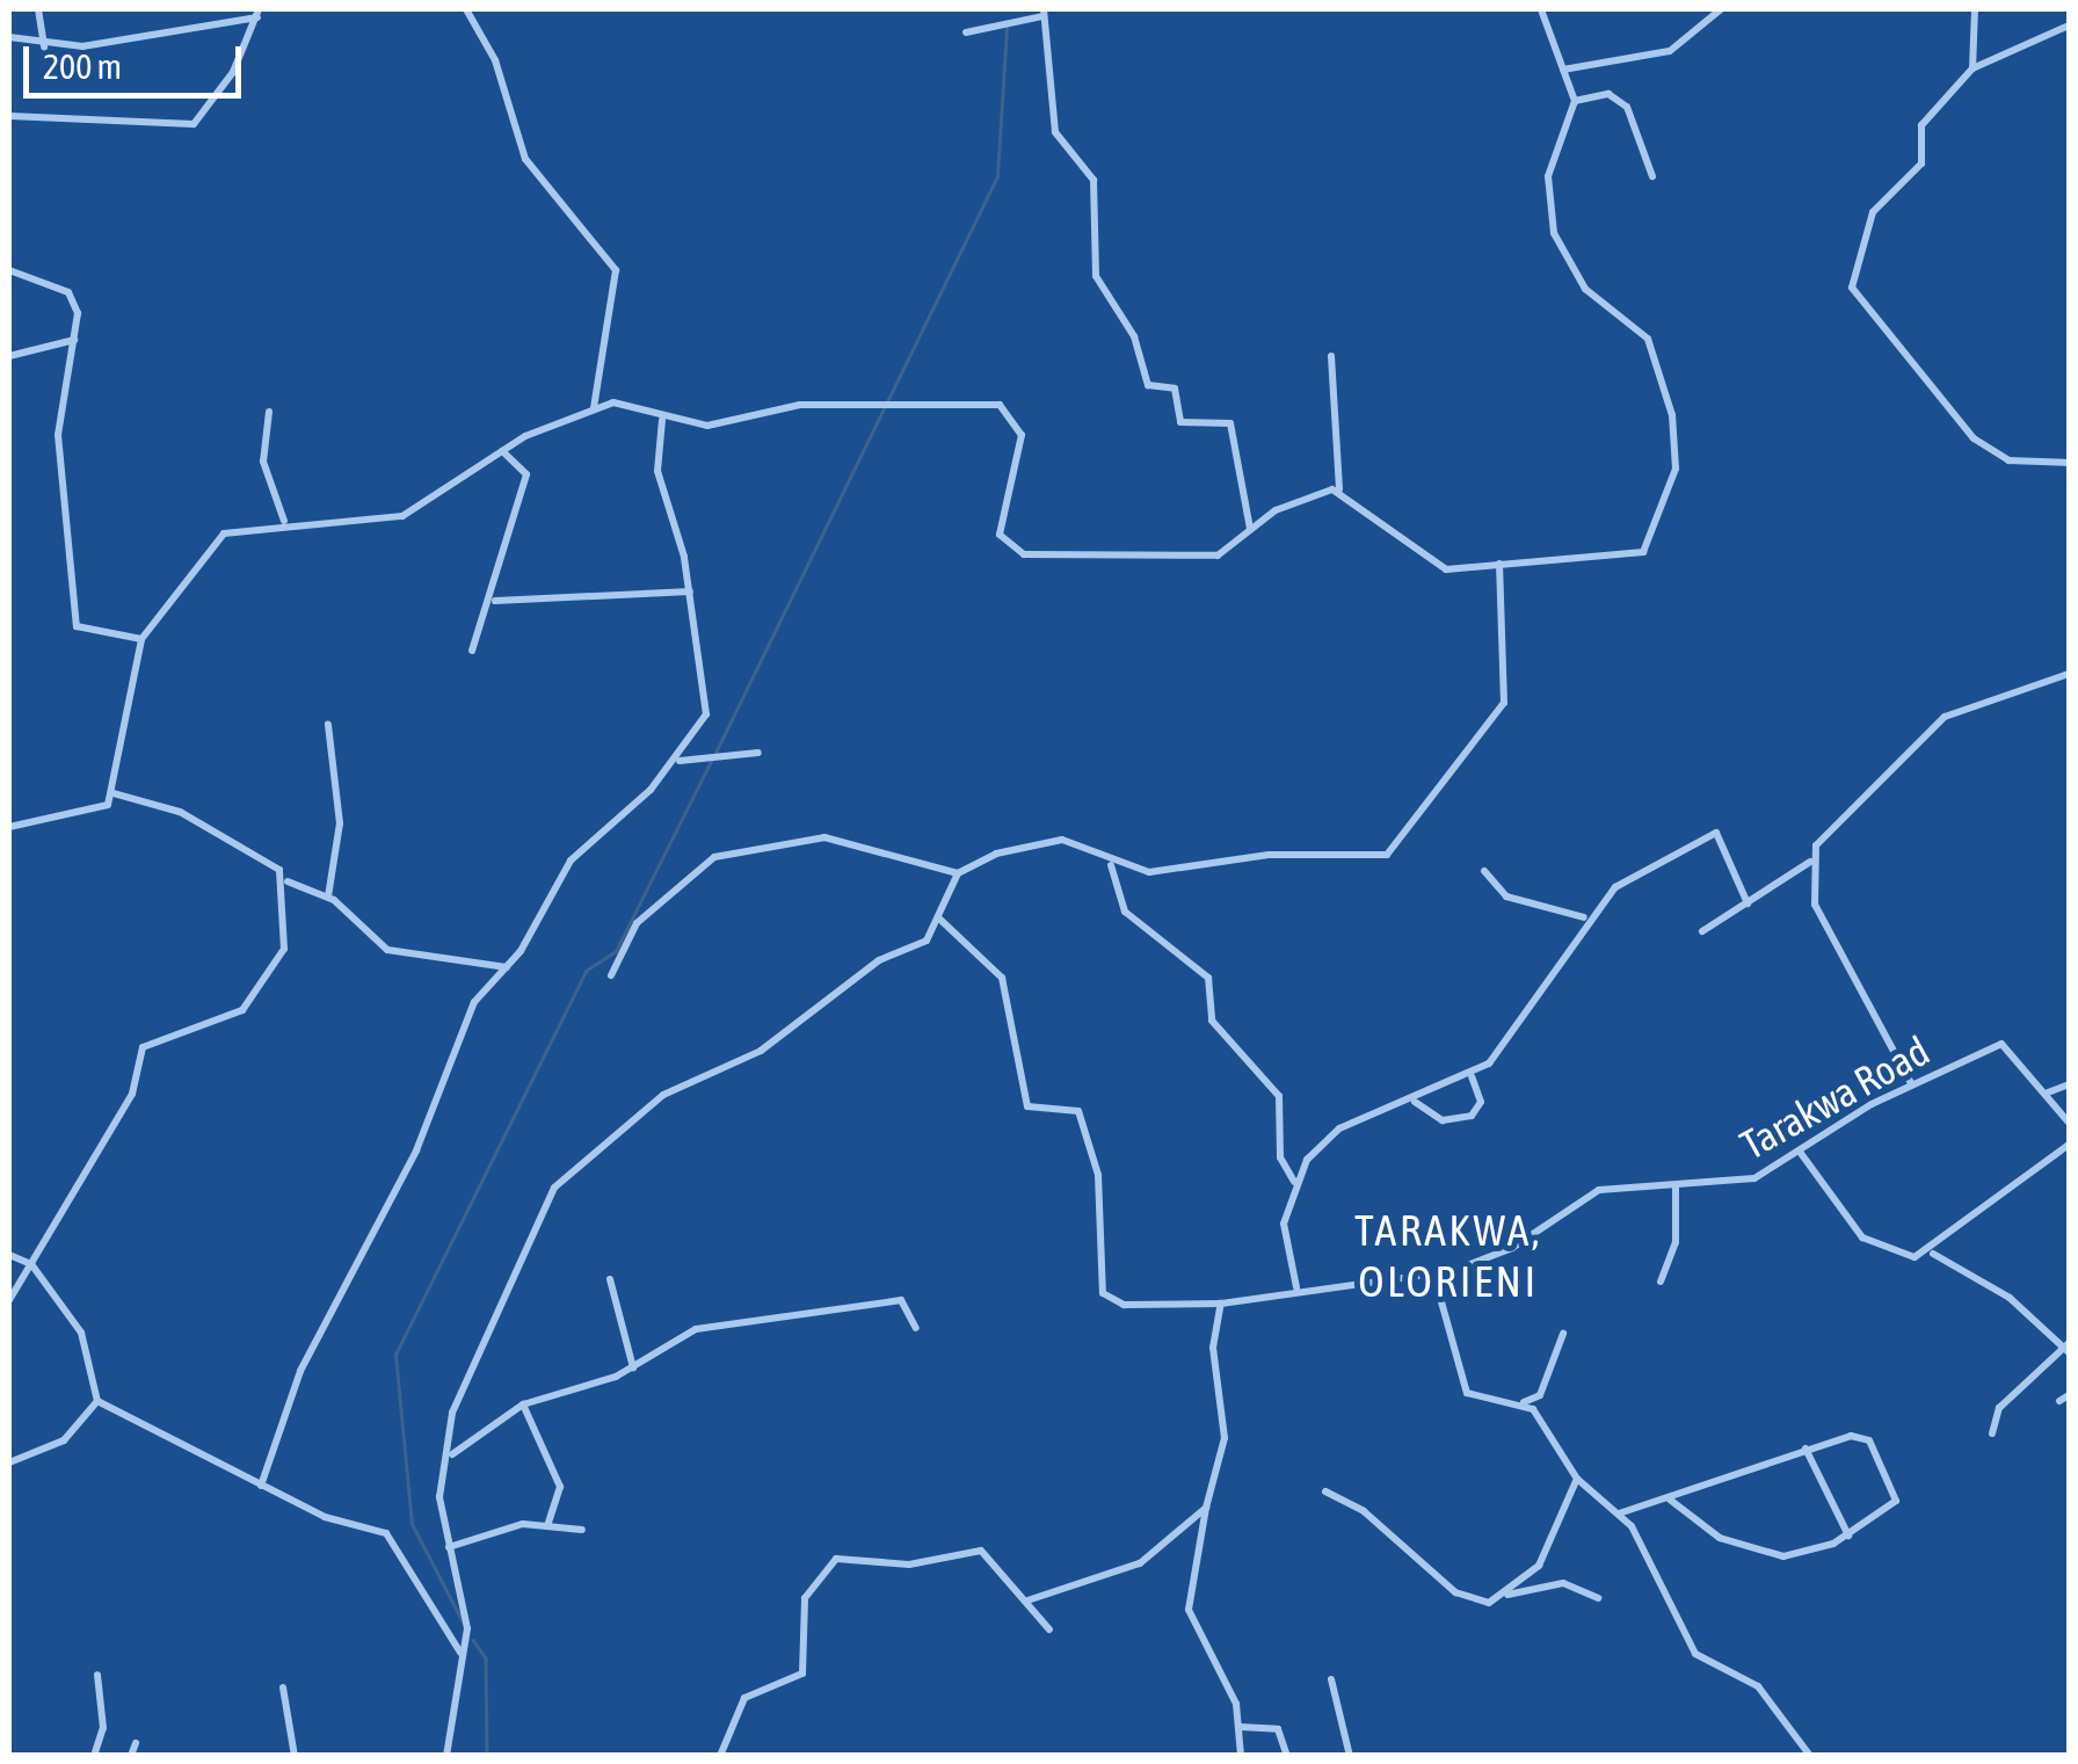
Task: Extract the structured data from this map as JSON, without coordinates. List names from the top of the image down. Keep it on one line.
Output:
{"streets":{"street":["Tarakwa Road"]},"districts":["TARAKWA, OLORIENI"],"scale_bar":"200 m"}
